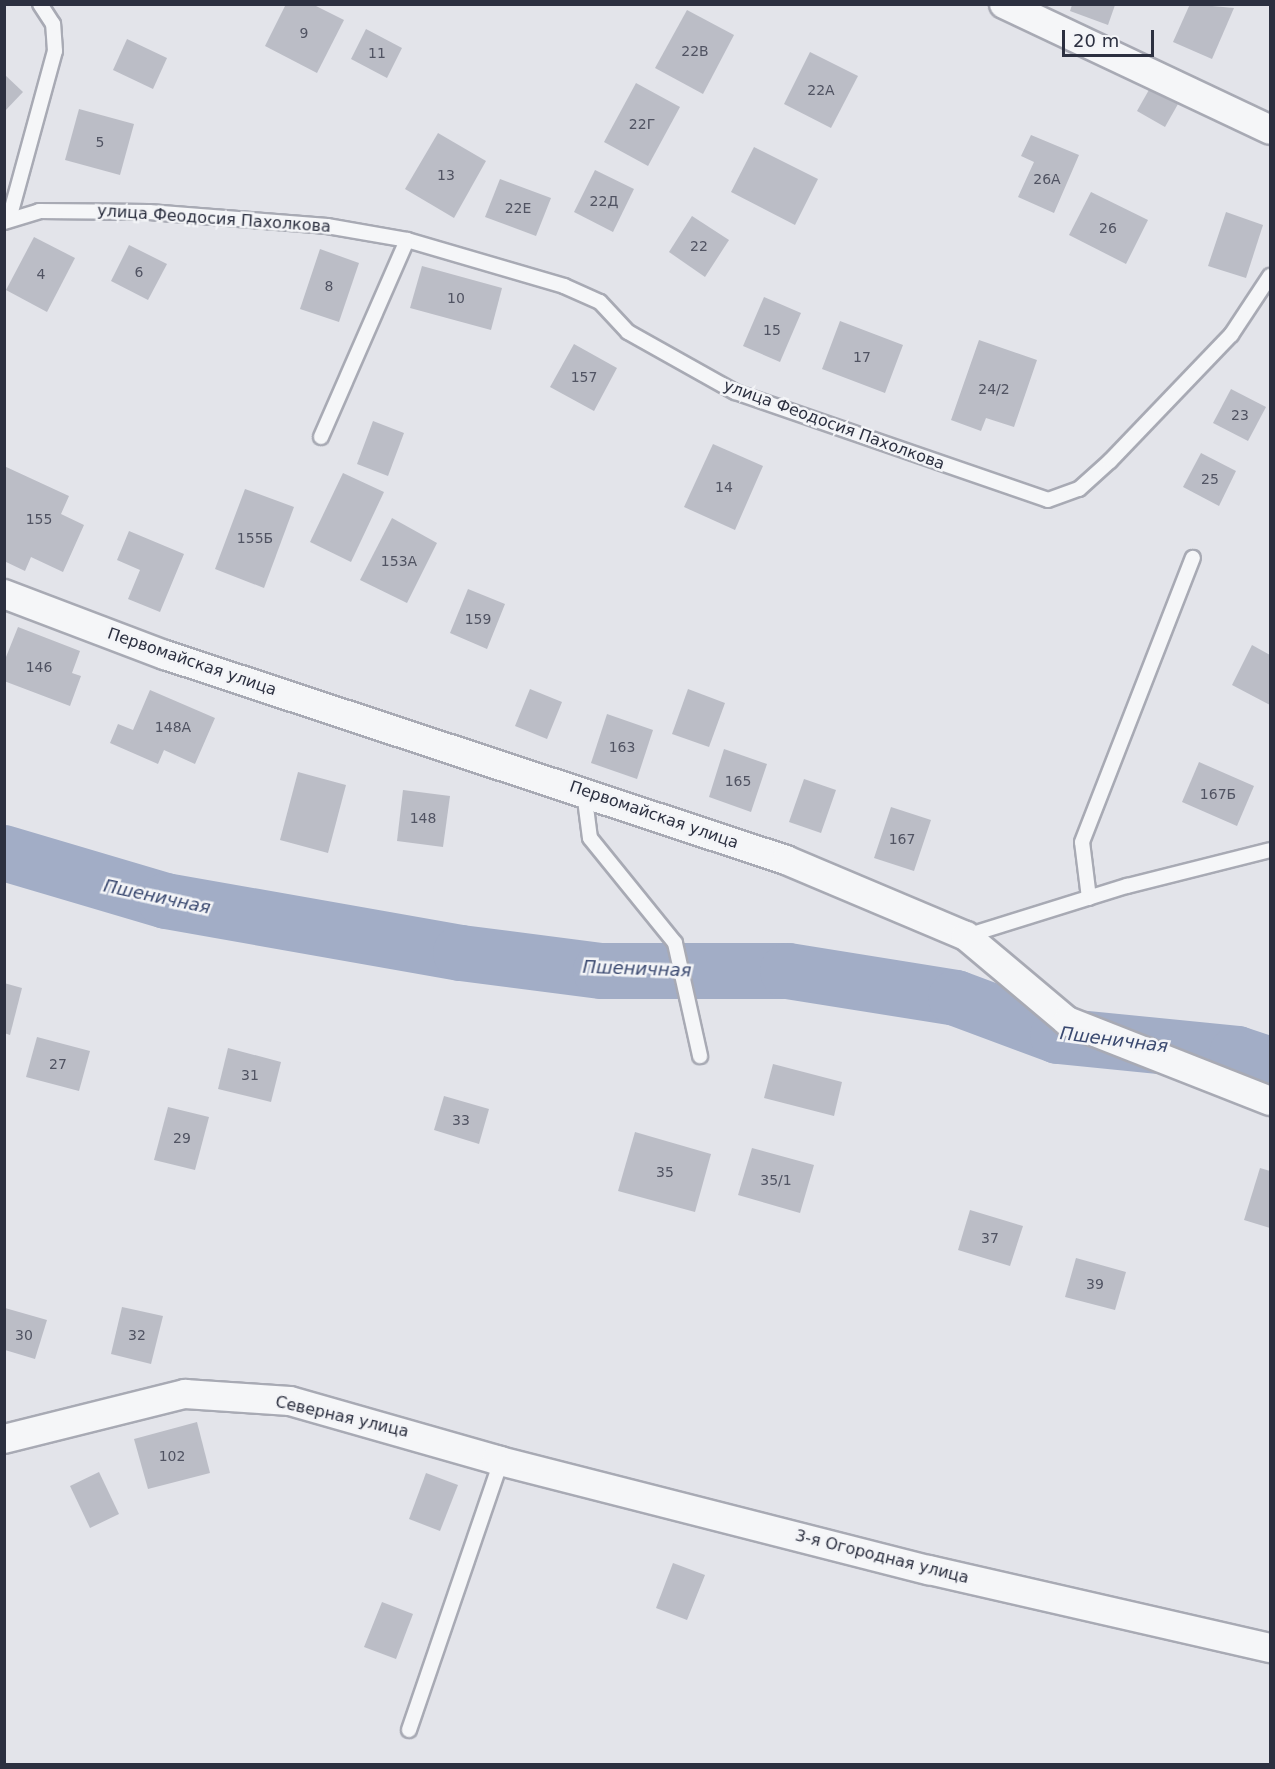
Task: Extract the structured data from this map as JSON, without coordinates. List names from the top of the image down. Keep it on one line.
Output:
{"streets":{"street":["Первомайская улица","Северная улица","3-я Огородная улица"],"lane":["улица Феодосия Пахолкова"]},"crossings":[["Северная улица","3-я Огородная улица"]],"water":["Пшеничная"],"house_numbers":["9","22В","11","22А","22Г","5","13","26А","22Д","22Е","26","22","6","4","8","10","15","17","157","24/2","23","25","14","155","155Б","153А","159","146","148А","163","165","167Б","148","167","27","31","33","29","35","35/1","37","39","30","32","102"],"scale_bar":"20 m"}
